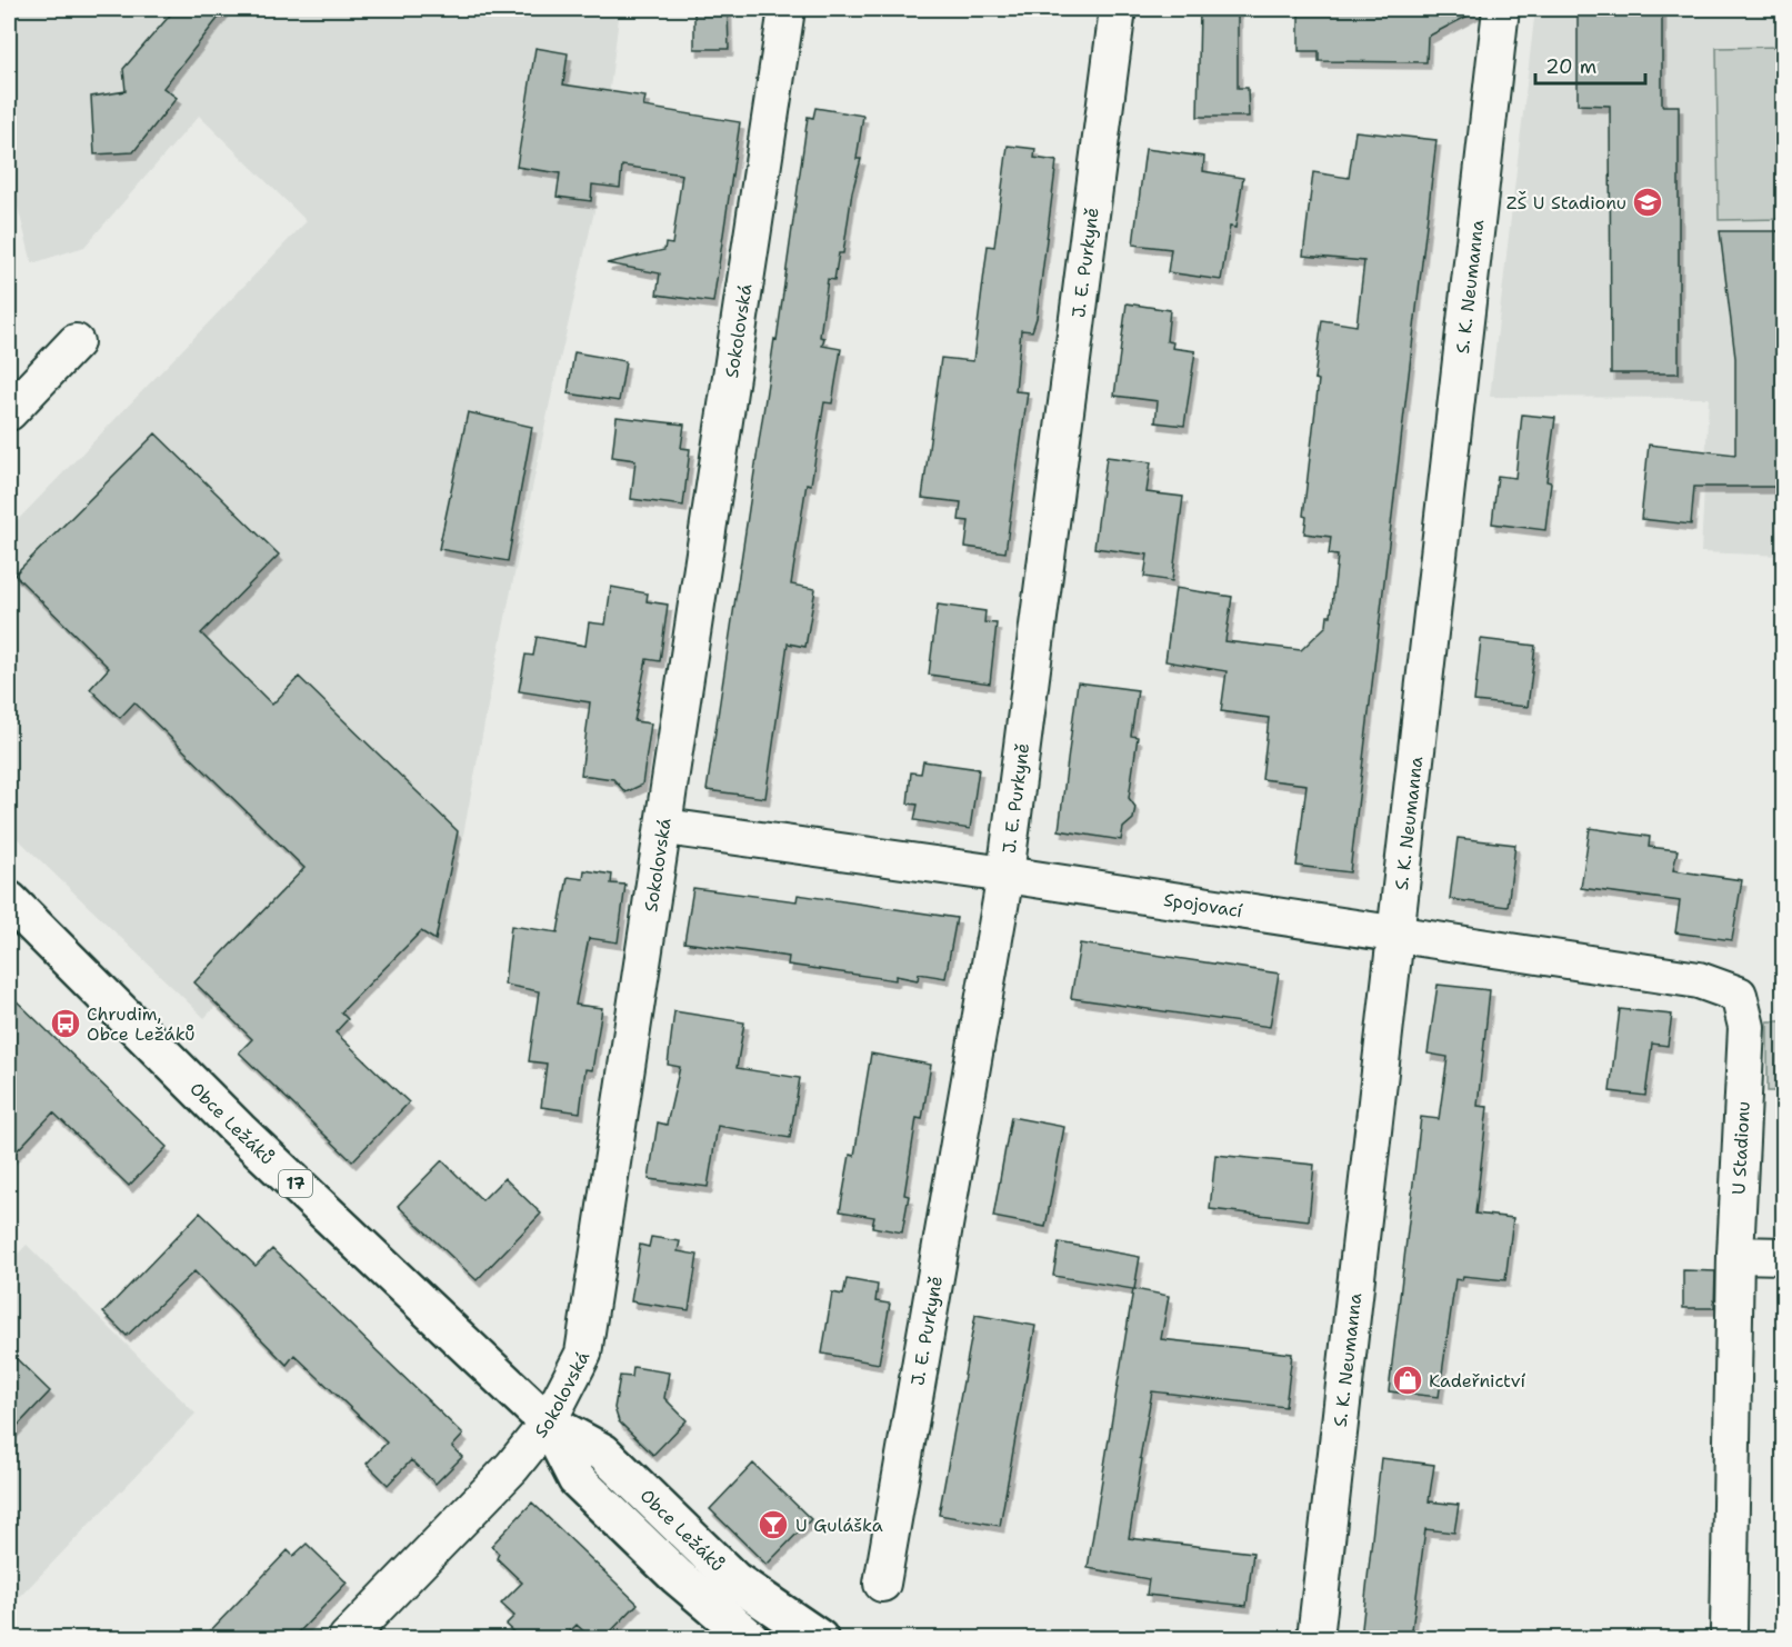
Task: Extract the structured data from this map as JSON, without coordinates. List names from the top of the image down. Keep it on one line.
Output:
{"streets":{"main road":["Obce Ležáků","17"],"street":["J. E. Purkyně","S. K. Neumanna","Sokolovská","Spojovací","U Stadionu"]},"crossings":[["J. E. Purkyně","Spojovací"],["S. K. Neumanna","Spojovací"],["Sokolovská","Spojovací"],["Sokolovská","Obce Ležáků"],["Spojovací","U Stadionu"]],"places":{"school or university":["ZŠ U Stadionu"],"bus stop":["Chrudim, Obce Ležáků"],"shop":["Kadeřnictví"],"bar":["U Guláška"]},"scale_bar":"20 m"}
